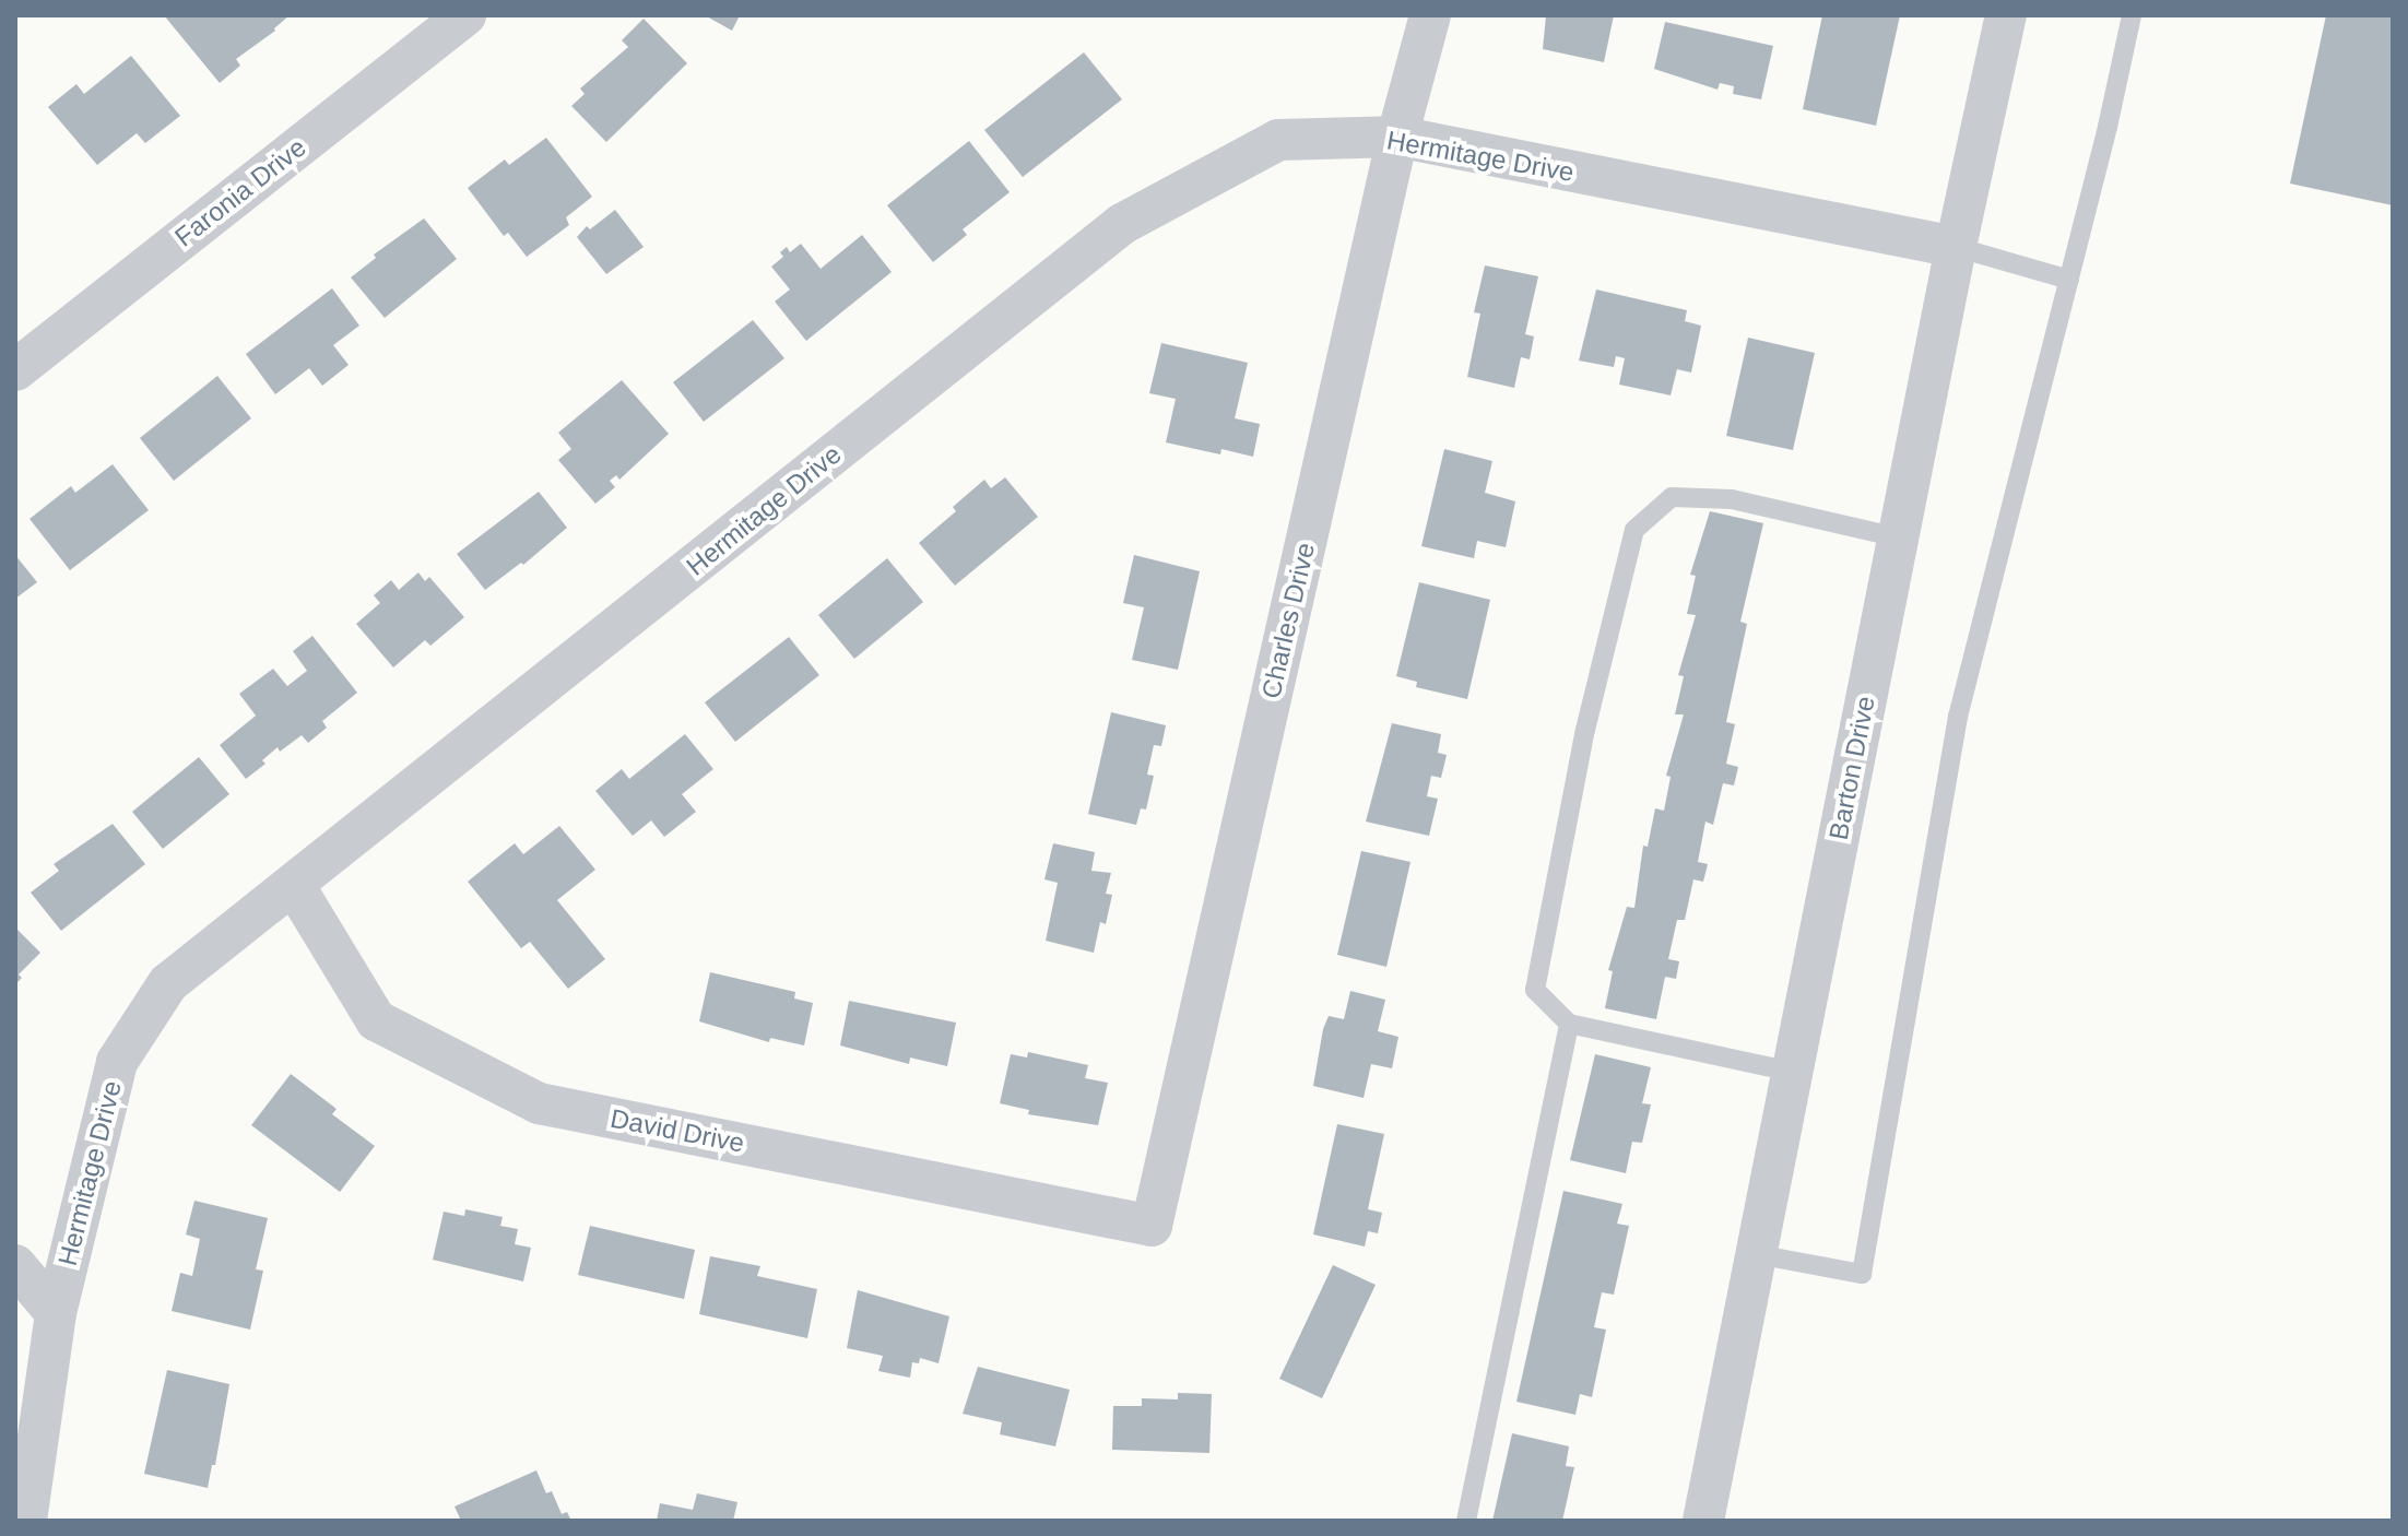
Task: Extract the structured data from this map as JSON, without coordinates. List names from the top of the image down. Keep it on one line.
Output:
{"streets":{"street":["Hermitage Drive","Faronia Drive","Charles Drive","Barton Drive","David Drive"]},"crossings":[["Hermitage Drive","Charles Drive"],["Hermitage Drive","Barton Drive"],["Hermitage Drive","David Drive"],["Charles Drive","David Drive"]]}
